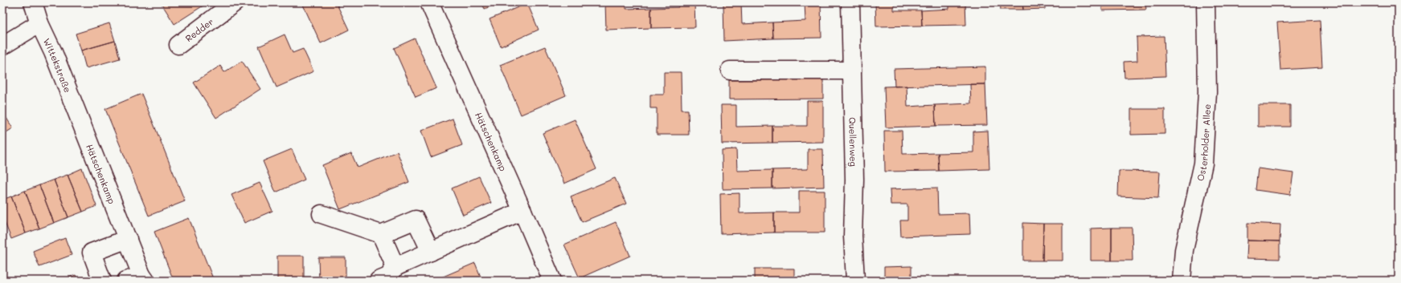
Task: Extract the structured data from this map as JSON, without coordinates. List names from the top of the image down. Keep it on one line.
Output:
{"streets":{"street":["Redder","Wittekstraße","Hätschenkamp","Quellenweg","Osterholder Allee"]},"crossings":[["Wittekstraße","Hätschenkamp"]]}
